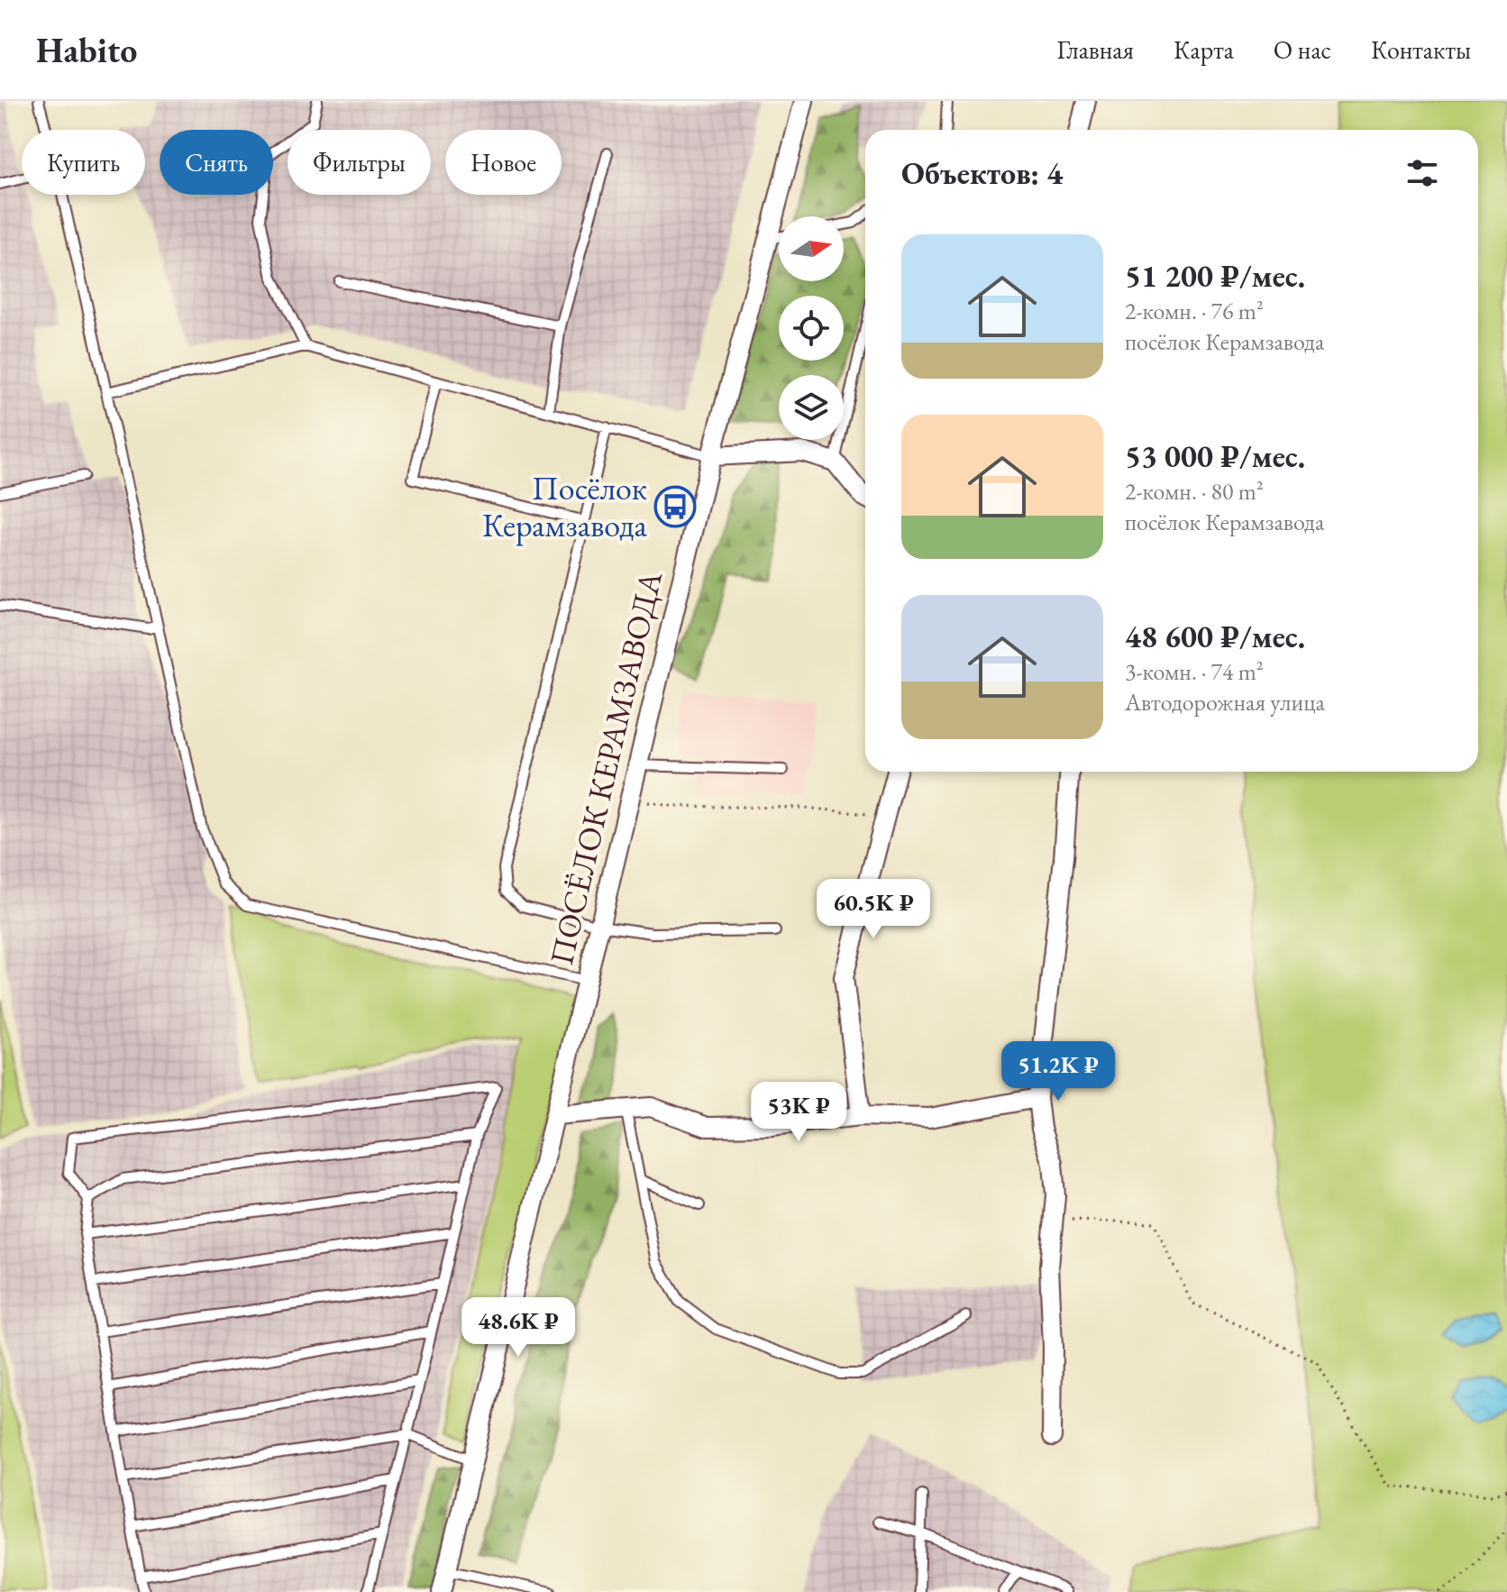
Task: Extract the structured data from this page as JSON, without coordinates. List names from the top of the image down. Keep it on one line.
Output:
{"streets":{"street":["ПОСЁЛОК КЕРАМЗАВОДА"]},"places":{"bus stop":["Посёлок Керамзавода"]},"north":"right","page":{"header":"Habito","nav":["Главная","Карта","О нас","Контакты"],"chip":["Купить","Снять","Фильтры","Новое"],"heading":"Объектов: 4","list":[{"name":"51 200 ₽/мес.","note":"2-комн. · 76 m² · посёлок Керамзавода"},{"name":"53 000 ₽/мес.","note":"2-комн. · 80 m² · посёлок Керамзавода"},{"name":"48 600 ₽/мес.","note":"3-комн. · 74 m² · Автодорожная улица"}],"price":["60.5K ₽","51.2K ₽","53K ₽","48.6K ₽"]}}
